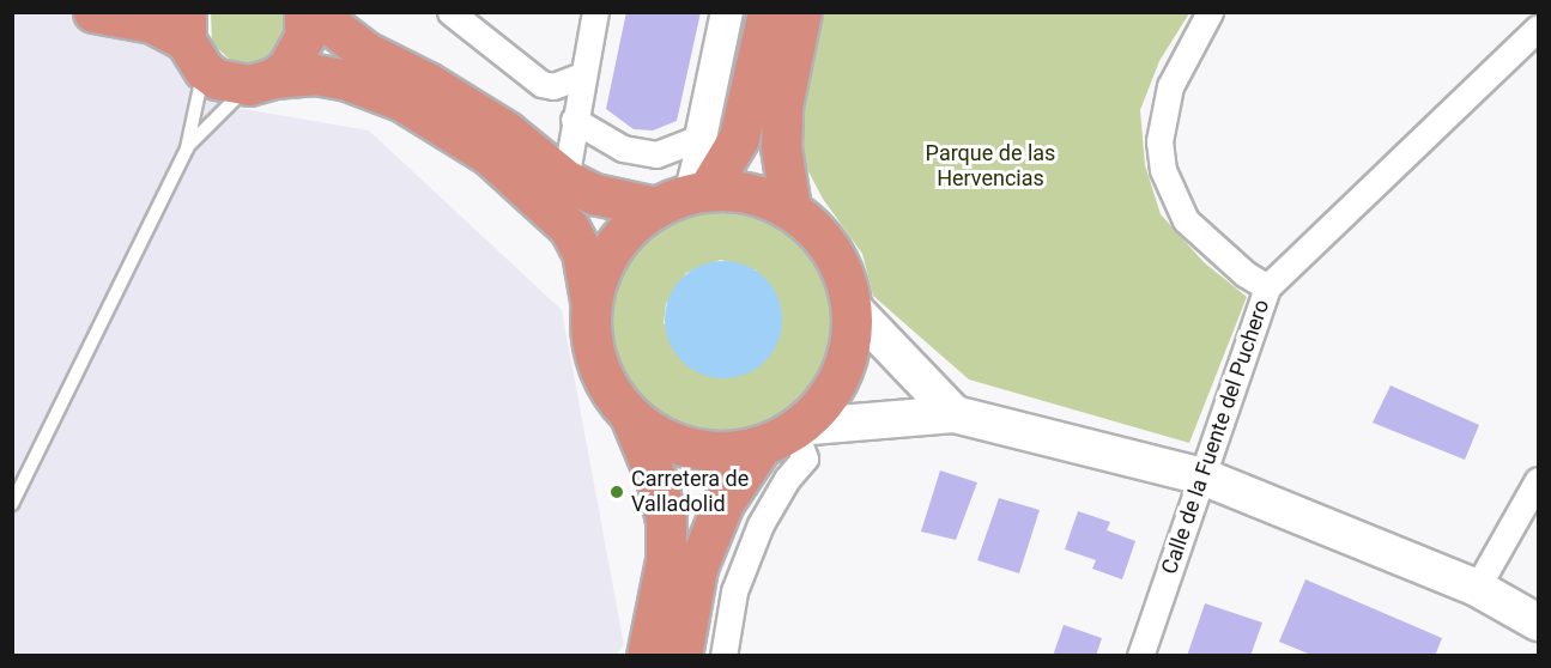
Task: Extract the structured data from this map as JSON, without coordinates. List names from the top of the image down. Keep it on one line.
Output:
{"streets":{"street":["Calle de la Fuente del Puchero"]},"parks":["Parque de las Hervencias"],"places":["Carretera de Valladolid"]}
